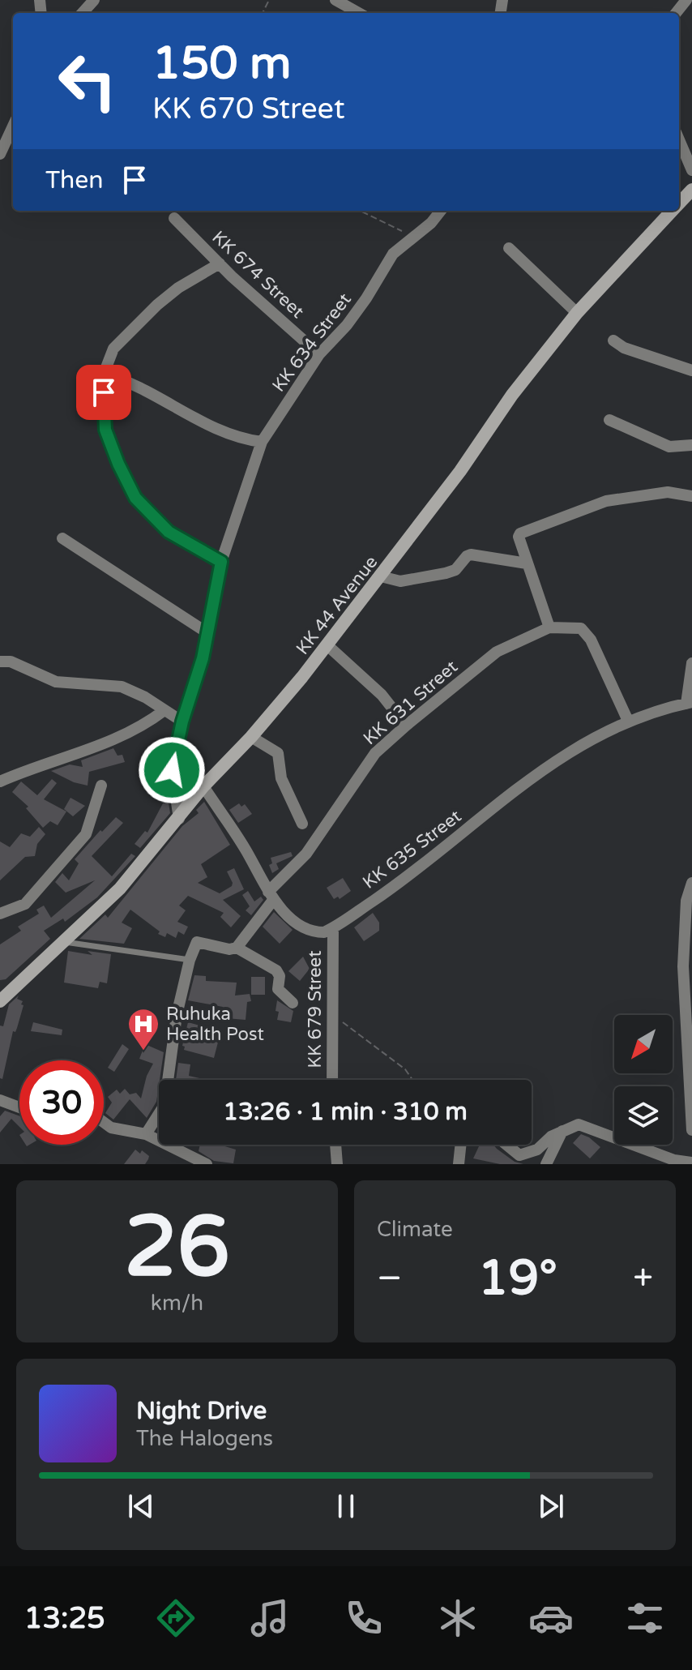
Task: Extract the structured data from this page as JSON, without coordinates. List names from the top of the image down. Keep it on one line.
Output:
{"streets":{"main road":["KK 44 Avenue"],"street":["KK 674 Street","KK 634 Street","KK 631 Street","KK 635 Street","KK 679 Street"]},"crossings":[["KK 674 Street","KK 634 Street"],["KK 634 Street","KK 44 Avenue"],["KK 631 Street","KK 635 Street"],["KK 635 Street","KK 679 Street"]],"places":{"hospital":["Ruhuka Health Post"]},"north":"bottom left","page":{"turn":["150 m","KK 670 Street"],"then":"Then","limit":"30","trip":"13:26 · 1 min · 310 m","tile":[["26","km/h"],"Climate"],"heat":["−","19°","+"],"song":["Night Drive","The Halogens"],"tabs":"13:25"}}
